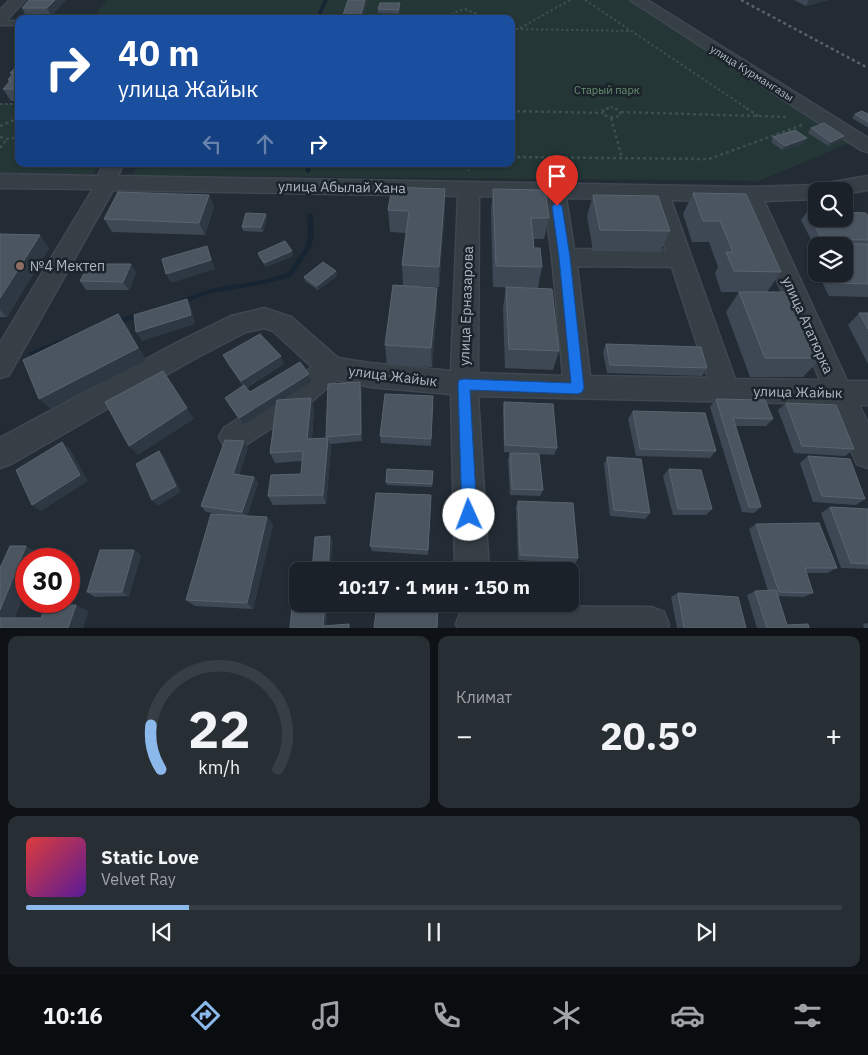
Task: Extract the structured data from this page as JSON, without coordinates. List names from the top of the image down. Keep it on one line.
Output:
{"streets":{"street":["улица Курмангазы","улица Абылай Хана","улица Ерназарова","улица Ататюрка","улица Жайык"]},"crossings":[["улица Абылай Хана","улица Ерназарова"],["улица Абылай Хана","улица Ататюрка"],["улица Ерназарова","улица Жайык"],["улица Ататюрка","улица Жайык"]],"parks":["Старый парк"],"places":["№4 Мектеп"],"page":{"turn":["40 m","улица Жайык"],"limit":"30","trip":"10:17 · 1 мин · 150 m","tile":"Климат","heat":["−","20.5°","+"],"song":["Static Love","Velvet Ray"],"tabs":"10:16","gauge":["22","km/h"]}}
